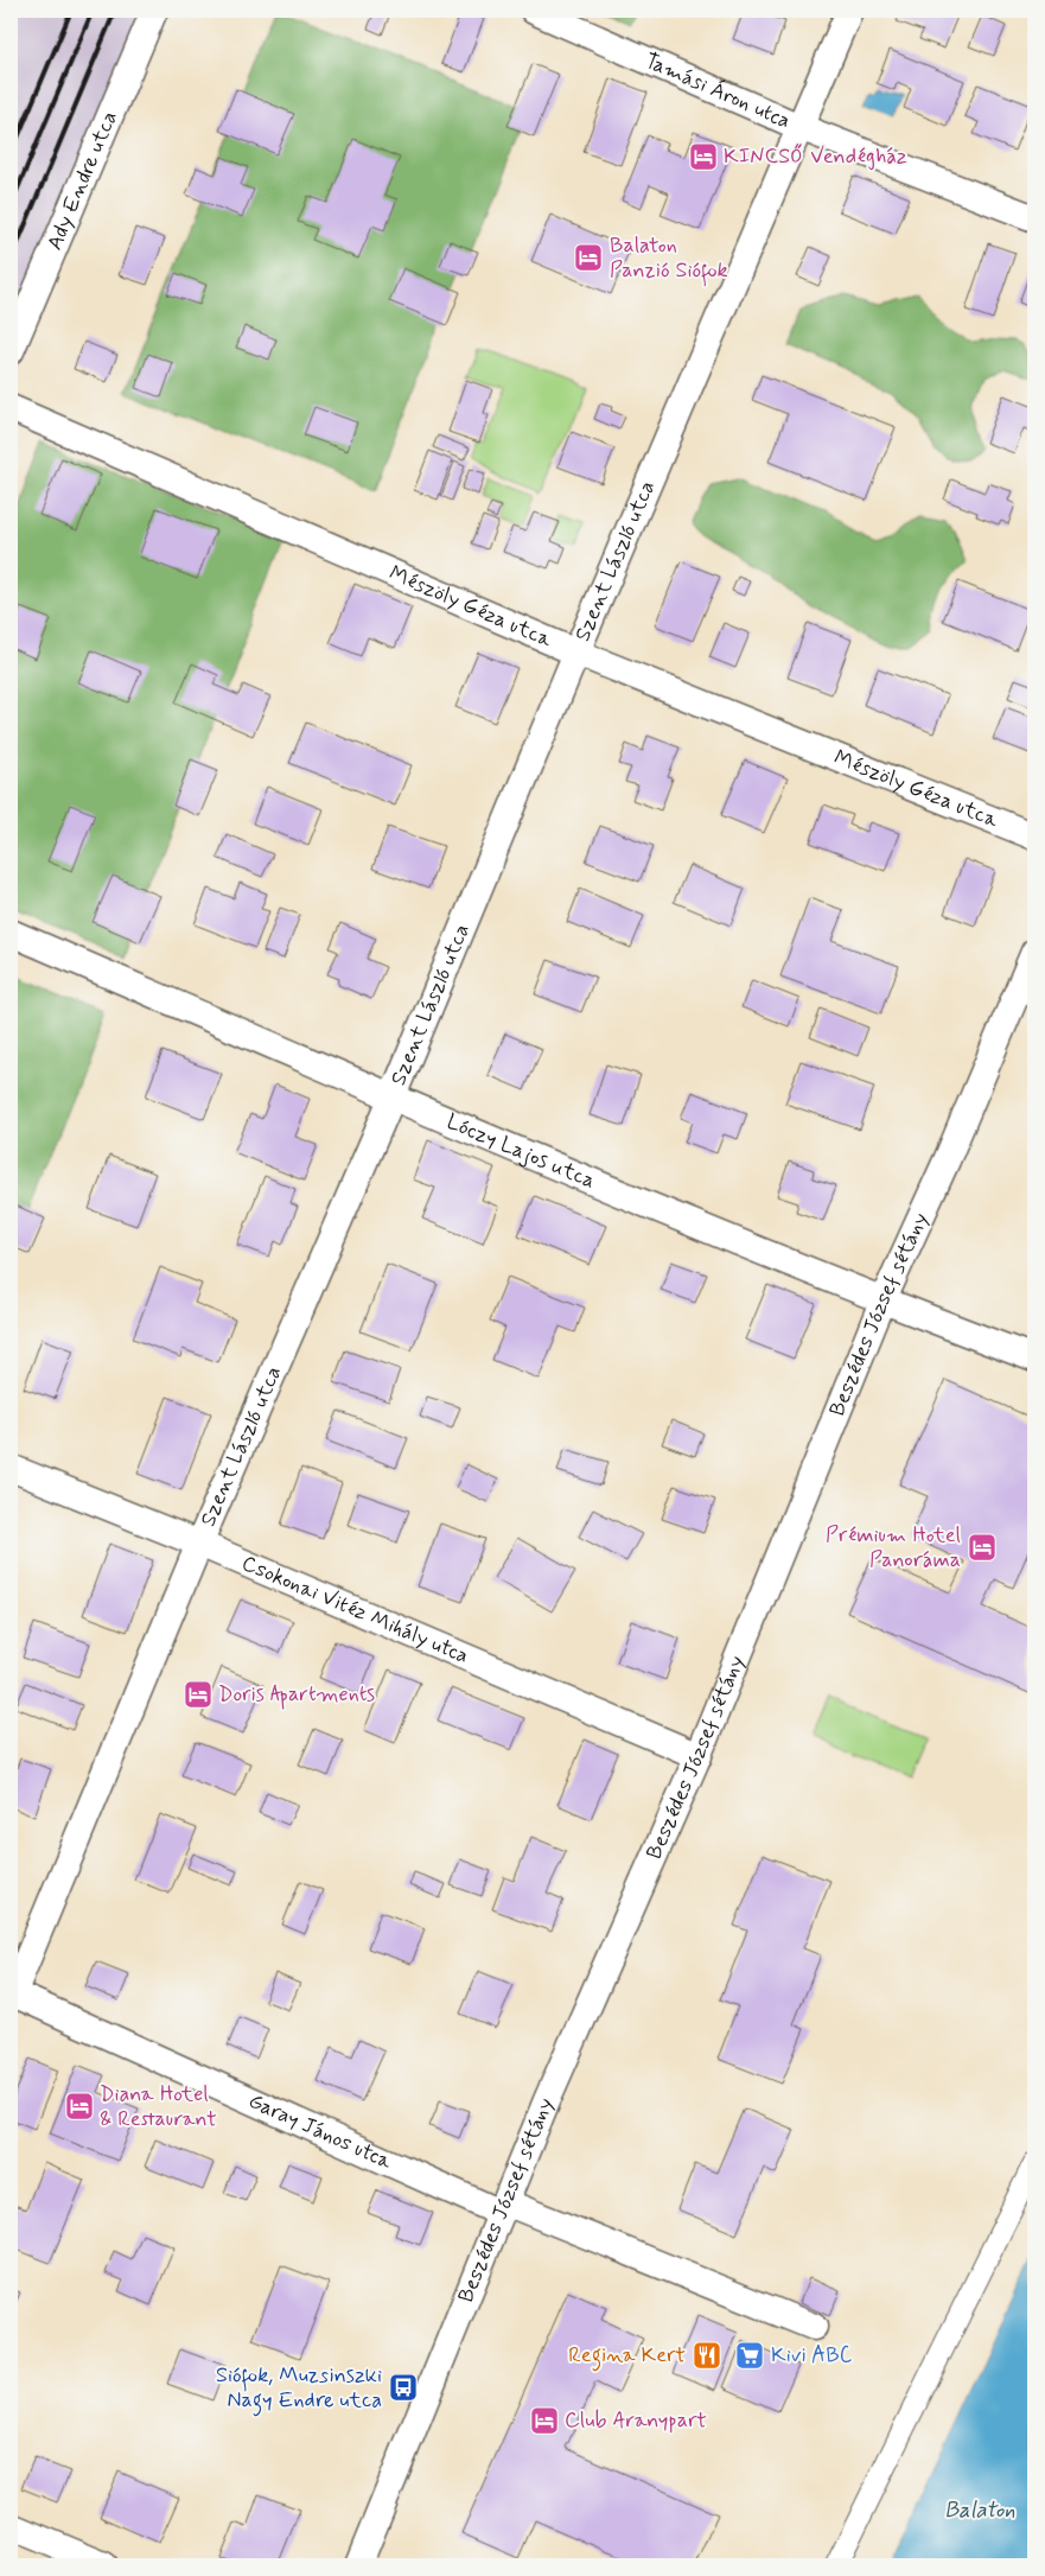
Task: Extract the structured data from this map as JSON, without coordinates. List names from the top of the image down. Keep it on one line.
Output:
{"streets":{"street":["Tamási Áron utca","Ady Endre utca","Szent László utca","Mészöly Géza utca","Lóczy Lajos utca","Beszédes József sétány","Csokonai Vitéz Mihály utca","Garay János utca"]},"crossings":[["Tamási Áron utca","Szent László utca"],["Szent László utca","Mészöly Géza utca"],["Szent László utca","Lóczy Lajos utca"],["Szent László utca","Csokonai Vitéz Mihály utca"],["Szent László utca","Garay János utca"],["Lóczy Lajos utca","Beszédes József sétány"],["Beszédes József sétány","Csokonai Vitéz Mihály utca"],["Beszédes József sétány","Garay János utca"]],"water":["Balaton"],"places":{"hotel":["KINCSŐ Vendégház","Balaton Panzió Siófok","Prémium Hotel Panoráma","Doris Apartments","Diana Hotel & Restaurant","Club Aranypart"],"restaurant":["Regina Kert"],"supermarket":["Kivi ABC"],"bus stop":["Siófok, Muzsinszki Nagy Endre utca"]}}
